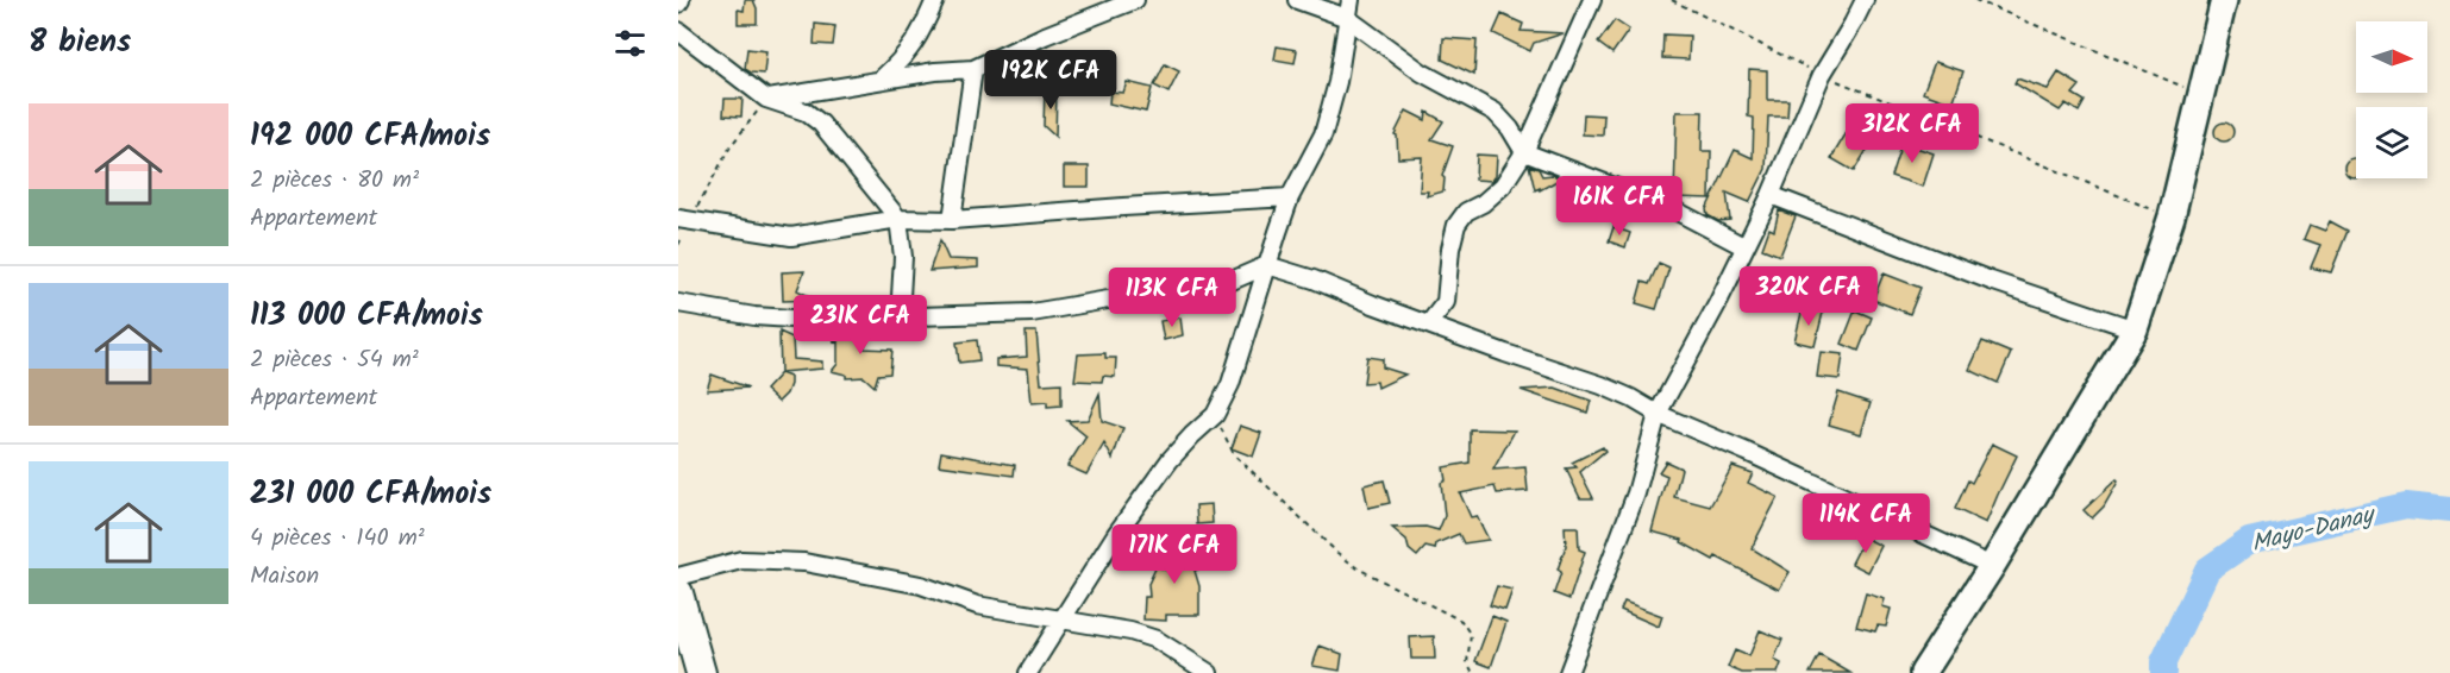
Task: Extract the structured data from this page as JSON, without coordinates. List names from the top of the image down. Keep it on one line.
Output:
{"water":["Mayo-Danay"],"north":"right","page":{"heading":"8 biens","price":["192K CFA","312K CFA","161K CFA","320K CFA","113K CFA","231K CFA","114K CFA","171K CFA"],"list":[{"name":"192 000 CFA/mois","note":"2 pièces · 80 m² · Appartement"},{"name":"113 000 CFA/mois","note":"2 pièces · 54 m² · Appartement"},{"name":"231 000 CFA/mois","note":"4 pièces · 140 m² · Maison"}]}}
